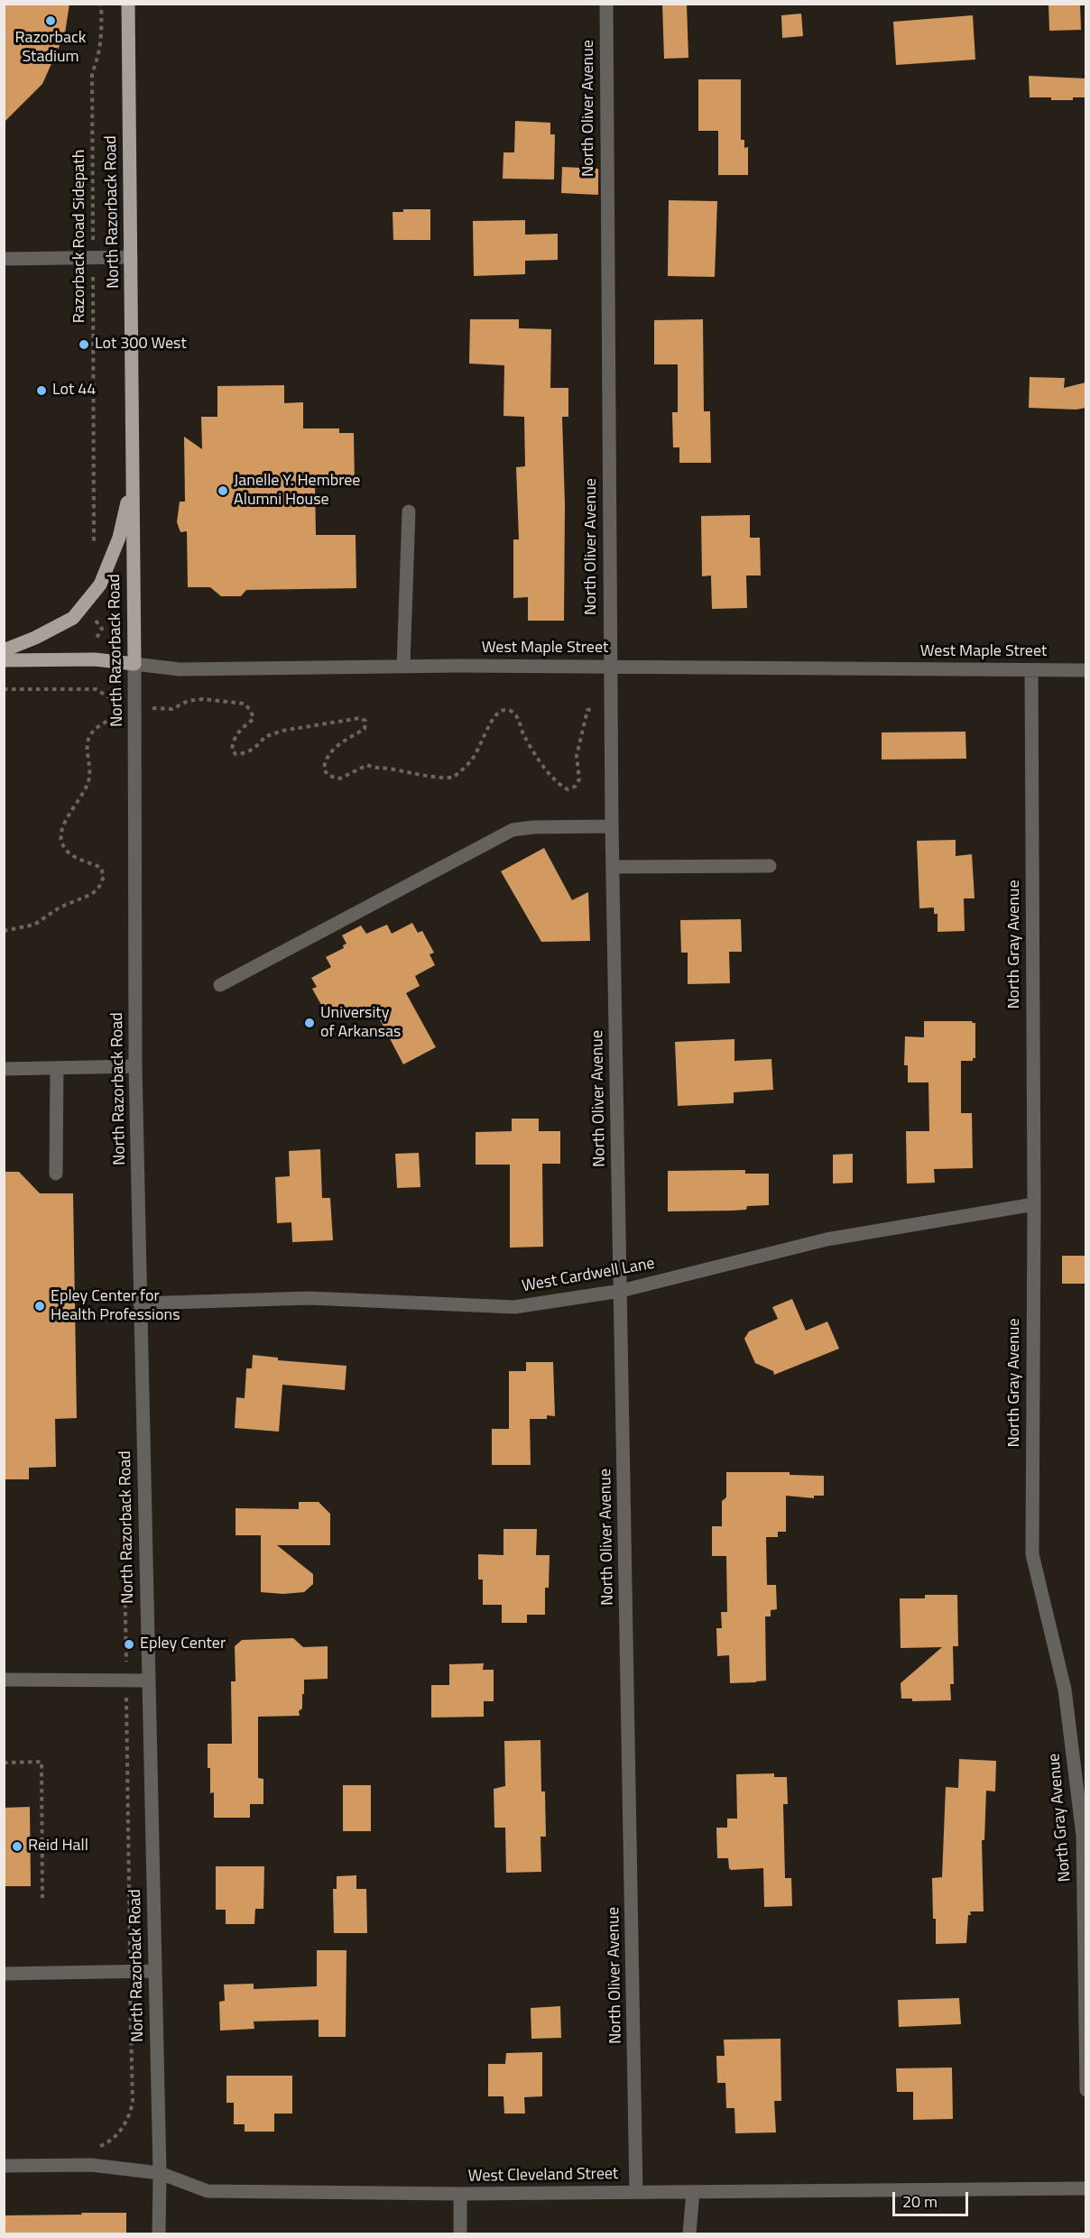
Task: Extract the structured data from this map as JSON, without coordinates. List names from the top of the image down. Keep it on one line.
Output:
{"streets":{"main road":["North Razorback Road","West Maple Street"],"street":["North Oliver Avenue","North Gray Avenue","West Cardwell Lane","West Cleveland Street"],"path":["Razorback Road Sidepath"]},"crossings":[["North Oliver Avenue","West Maple Street"],["North Oliver Avenue","West Cardwell Lane"],["North Oliver Avenue","West Cleveland Street"],["North Razorback Road","West Maple Street"],["North Razorback Road","West Cardwell Lane"],["North Razorback Road","West Cleveland Street"],["West Maple Street","North Gray Avenue"],["North Gray Avenue","West Cardwell Lane"]],"places":["Razorback Stadium","Lot 300 West","Lot 44","Janelle Y. Hembree Alumni House","University of Arkansas","Epley Center for Health Professions","Epley Center","Reid Hall"],"scale_bar":"20 m"}
